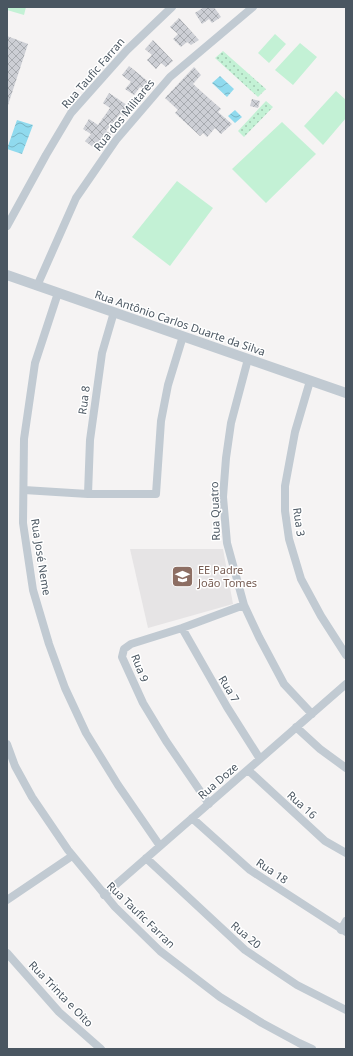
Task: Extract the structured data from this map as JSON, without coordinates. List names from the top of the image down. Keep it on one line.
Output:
{"streets":{"street":["Rua Taufic Farran","Rua dos Militares","Rua Antônio Carlos Duarte da Silva","Rua 8","Rua Quatro","Rua 3","Rua José Neme","Rua 9","Rua 7","Rua Doze","Rua 16","Rua 18","Rua 20","Rua Trinta e Oito"]},"crossings":[["Rua Taufic Farran","Rua Doze"],["Rua dos Militares","Rua Antônio Carlos Duarte da Silva"],["Rua Antônio Carlos Duarte da Silva","Rua 8"],["Rua Antônio Carlos Duarte da Silva","Rua Quatro"],["Rua Antônio Carlos Duarte da Silva","Rua 3"],["Rua Antônio Carlos Duarte da Silva","Rua José Neme"],["Rua Quatro","Rua 9"],["Rua Quatro","Rua Doze"],["Rua José Neme","Rua Doze"],["Rua 9","Rua 7"],["Rua 9","Rua Doze"],["Rua 7","Rua Doze"],["Rua Doze","Rua 16"],["Rua Doze","Rua 18"],["Rua Doze","Rua 20"]],"places":{"school or university":["EE Padre João Tomes"]}}
